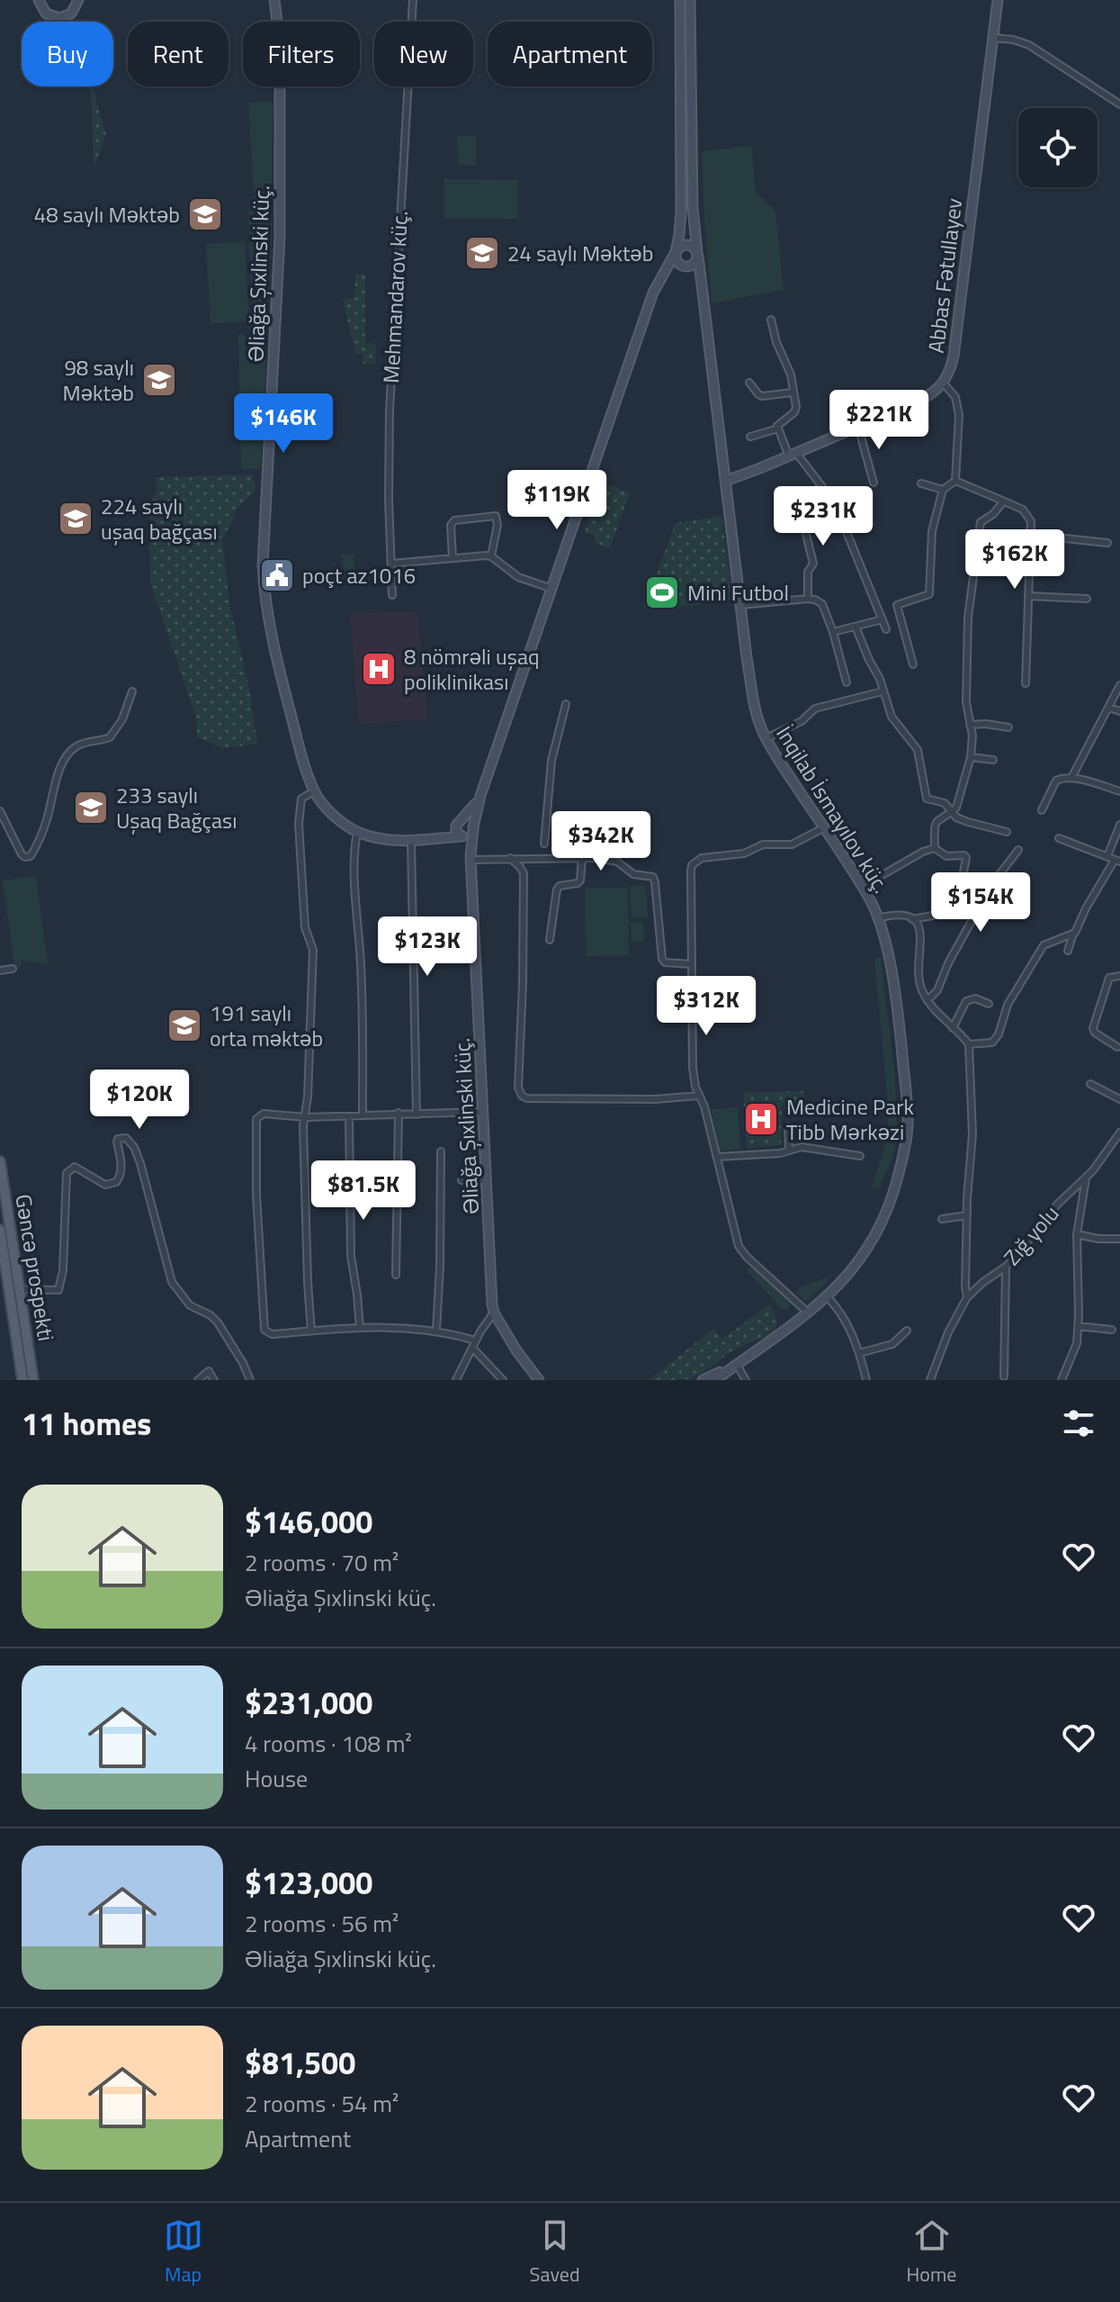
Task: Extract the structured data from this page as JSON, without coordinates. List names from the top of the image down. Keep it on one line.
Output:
{"streets":{"main road":["Əliağa Şıxlinski küç.","Abbas Fətullayev","İnqilab İsmayılov küç.","Gəncə prospekti"],"street":["Mehmandarov küç.","Zığ yolu"]},"crossings":[["Abbas Fətullayev","İnqilab İsmayılov küç."]],"places":{"school or university":["48 saylı Məktəb","24 saylı Məktəb","98 saylı Məktəb","224 saylı uşaq bağçası","233 saylı Uşaq Bağçası","191 saylı orta məktəb"],"public building":["poçt az1016"],"sports":["Mini Futbol"],"hospital":["8 nömrəli uşaq poliklinikası","Medicine Park Tibb Mərkəzi"]},"page":{"chip":["Buy","Rent","Filters","New","Apartment"],"price":["$221K","$146K","$119K","$231K","$162K","$342K","$154K","$123K","$312K","$120K","$81.5K"],"heading":"11 homes","list":[{"name":"$146,000","note":"2 rooms · 70 m² · Əliağa Şıxlinski küç."},{"name":"$231,000","note":"4 rooms · 108 m² · House"},{"name":"$123,000","note":"2 rooms · 56 m² · Əliağa Şıxlinski küç."},{"name":"$81,500","note":"2 rooms · 54 m² · Apartment"}],"tabs":["Map","Saved","Home"]}}
